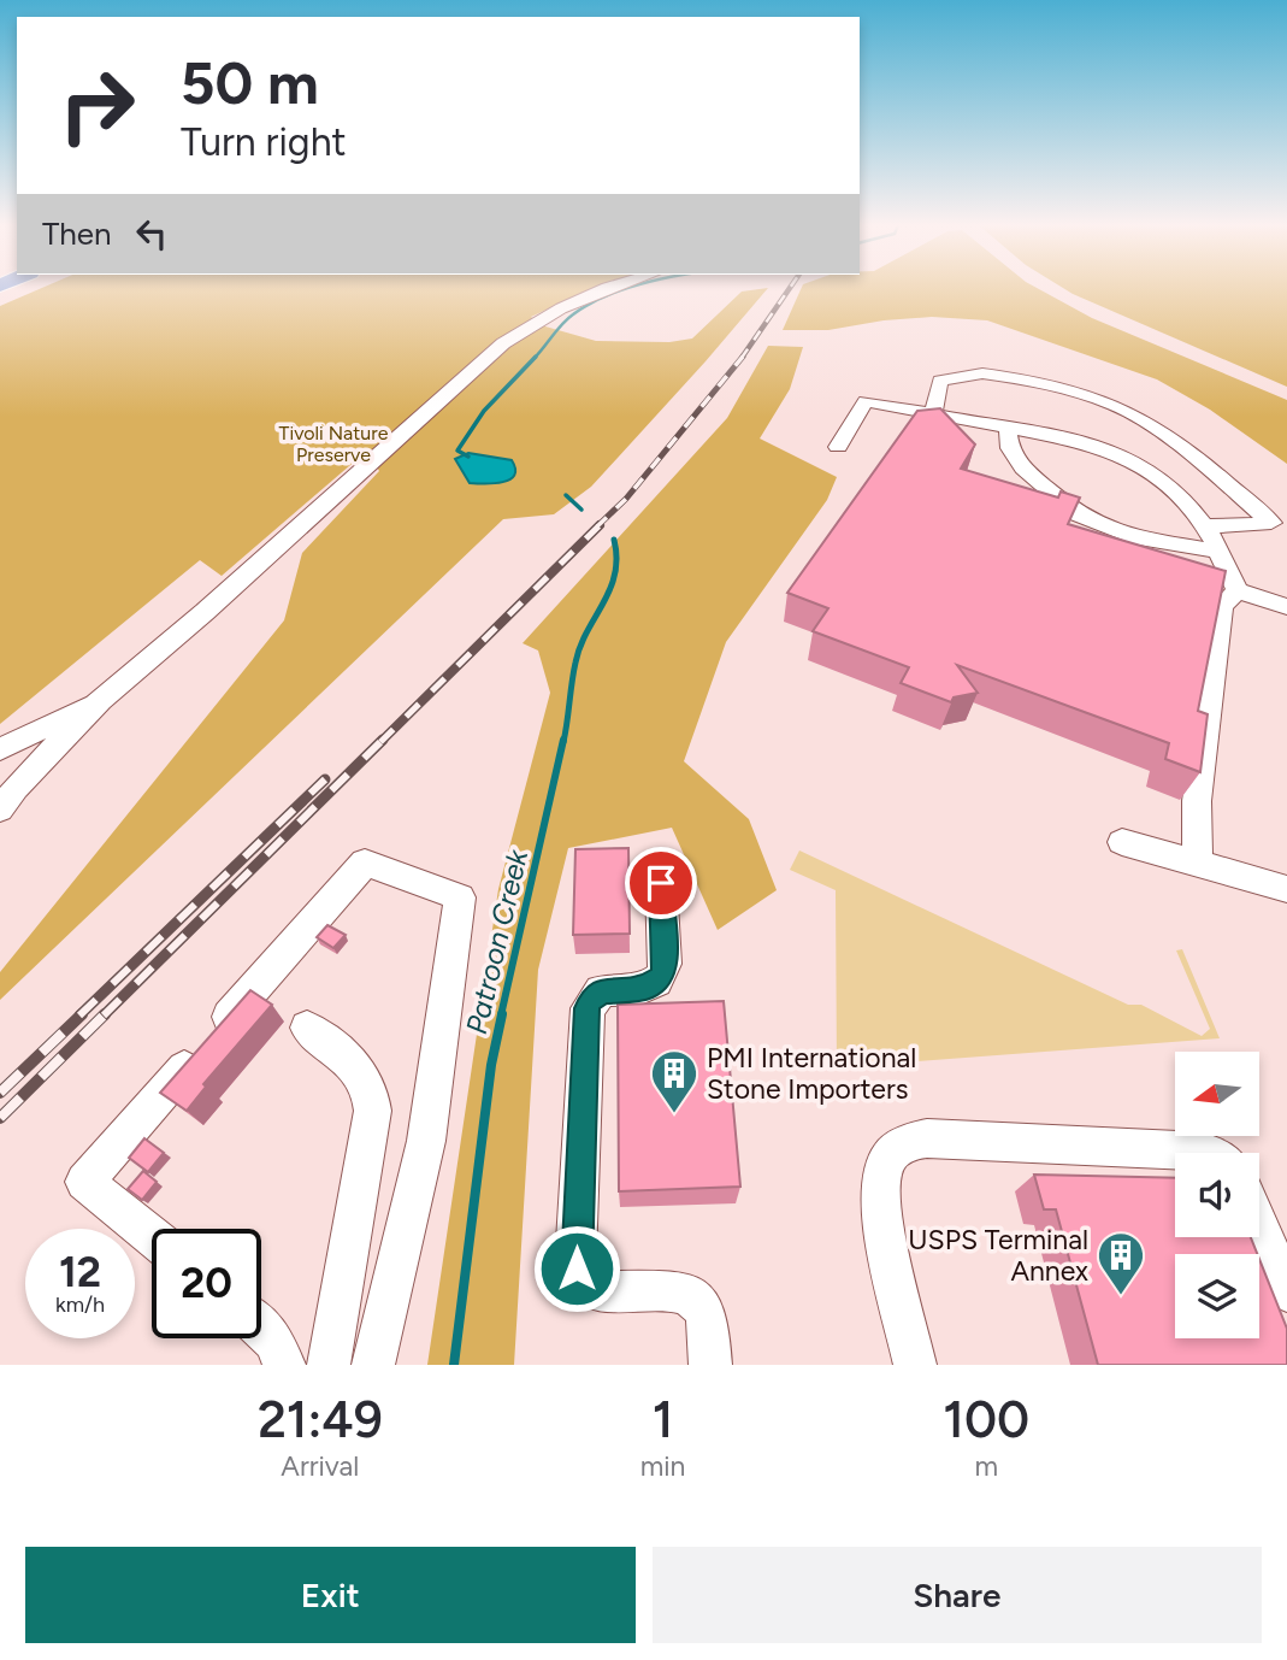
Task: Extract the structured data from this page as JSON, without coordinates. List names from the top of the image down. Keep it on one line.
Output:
{"water":["Patroon Creek"],"parks":["Tivoli Nature Preserve"],"places":{"building":["PMI International Stone Importers","USPS Terminal Annex"]},"north":"left","page":{"turn":["50 m","Turn right"],"then":"Then","speed":"12 km/h","limit":"20","eta":["21:49","Arrival","1","min","100","m"],"buttons":["Exit","Share"]}}
